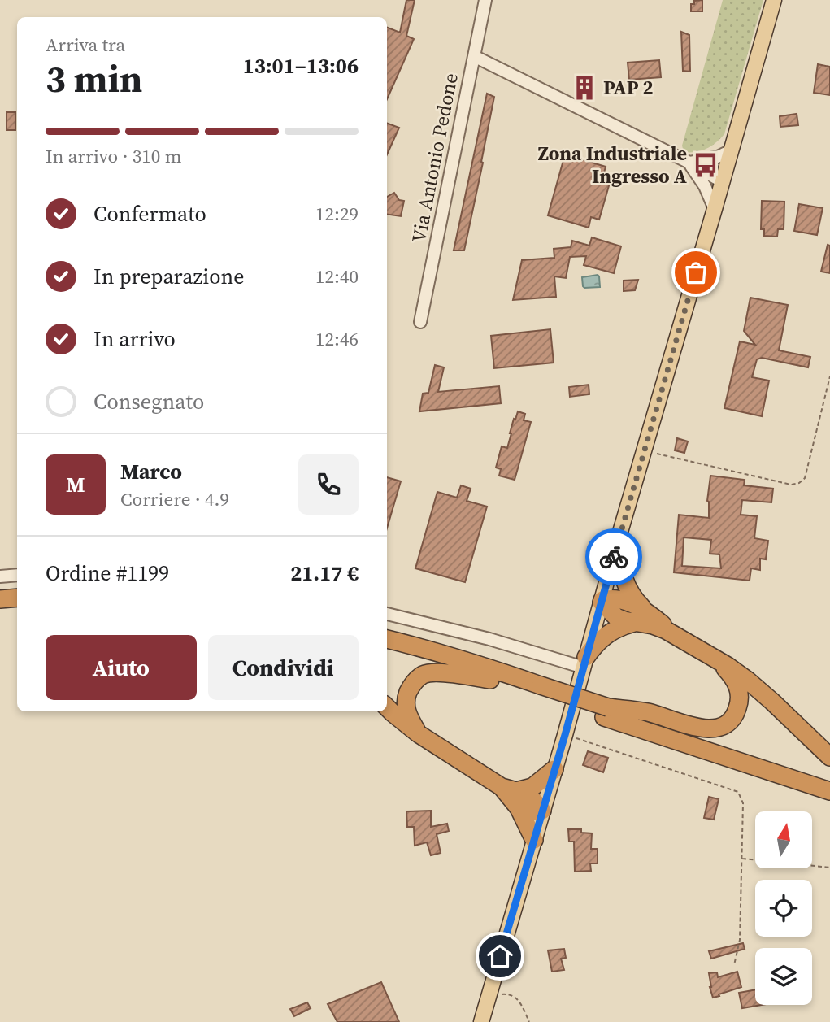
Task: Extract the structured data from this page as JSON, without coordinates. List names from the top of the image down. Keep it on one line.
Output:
{"streets":{"street":["Via Antonio Pedone"]},"places":{"building":["PAP 2"],"bus stop":["Zona Industriale Ingresso A"]},"north":"top","page":{"heading":["3 min","Arriva tra","13:01–13:06"],"panel":["Marco","Corriere · 4.9","Ordine #1199","21.17 €"],"bar":"In arrivo · 310 m","list":[["Confermato","12:29"],["In preparazione","12:40"],["In arrivo","12:46"],"Consegnato"],"round":"M","buttons":["Aiuto","Condividi"]}}
